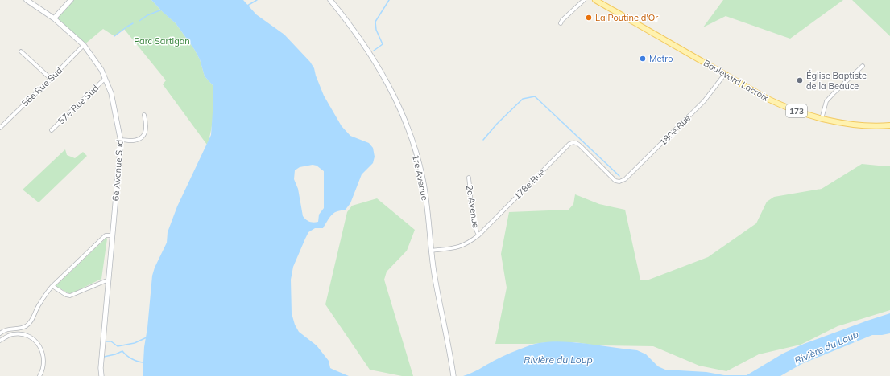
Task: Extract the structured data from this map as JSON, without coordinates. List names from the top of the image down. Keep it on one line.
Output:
{"streets":{"main road":["Boulevard Lacroix","173","6e Avenue Sud","1re Avenue"],"street":["56e Rue Sud","57e Rue Sud","180e Rue","178e Rue","2e Avenue"]},"crossings":[["Boulevard Lacroix","180e Rue"],["56e Rue Sud","6e Avenue Sud"],["57e Rue Sud","6e Avenue Sud"],["180e Rue","178e Rue"],["1re Avenue","178e Rue"],["178e Rue","2e Avenue"]],"water":["Rivière du Loup"],"parks":["Parc Sartigan"],"places":["La Poutine d'Or","Metro","Église Baptiste de la Beauce"]}
